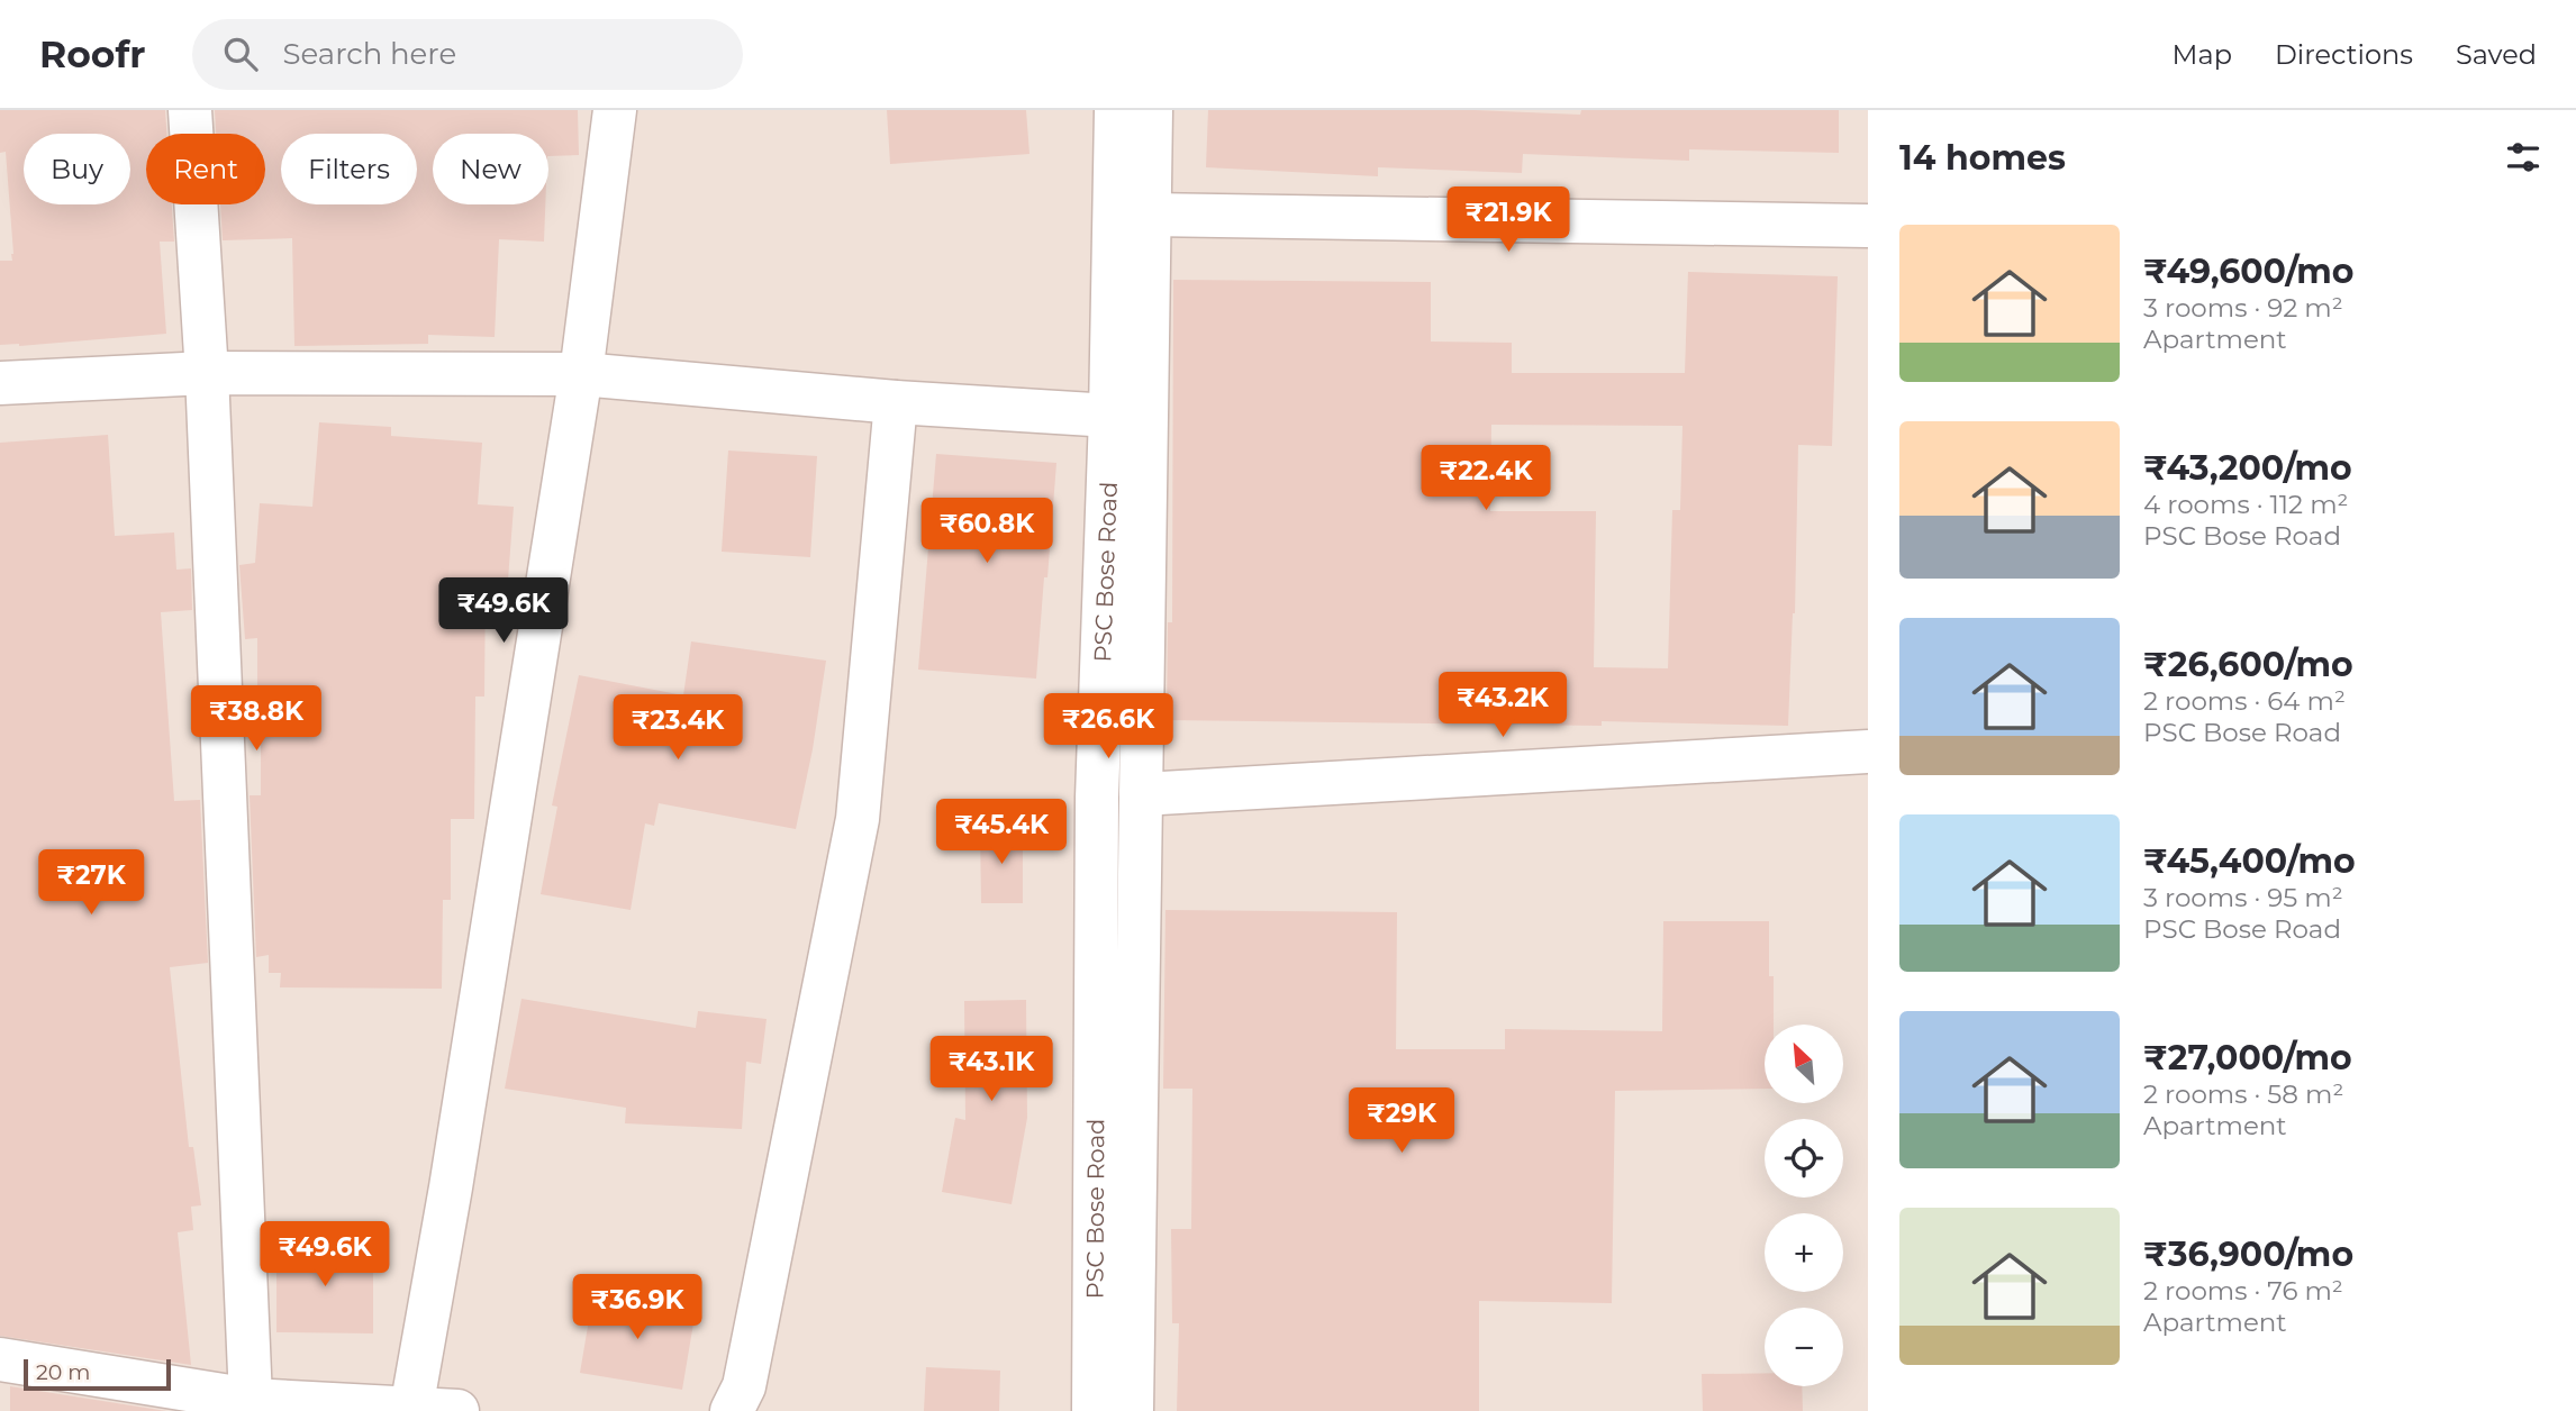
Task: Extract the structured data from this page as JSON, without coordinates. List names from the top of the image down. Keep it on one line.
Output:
{"streets":{"street":["PSC Bose Road"]},"scale_bar":"20 m","north":"top left","page":{"header":"Roofr","search":"Search here","nav":["Map","Directions","Saved"],"heading":"14 homes","chip":["Buy","Rent","Filters","New"],"price":["₹21.9K","₹22.4K","₹60.8K","₹49.6K","₹43.2K","₹38.8K","₹26.6K","₹23.4K","₹45.4K","₹27K","₹43.1K","₹29K","₹49.6K","₹36.9K"],"list":[{"name":"₹49,600/mo","note":"3 rooms · 92 m² · Apartment"},{"name":"₹43,200/mo","note":"4 rooms · 112 m² · PSC Bose Road"},{"name":"₹26,600/mo","note":"2 rooms · 64 m² · PSC Bose Road"},{"name":"₹45,400/mo","note":"3 rooms · 95 m² · PSC Bose Road"},{"name":"₹27,000/mo","note":"2 rooms · 58 m² · Apartment"},{"name":"₹36,900/mo","note":"2 rooms · 76 m² · Apartment"}],"map_buttons":["+","−"],"scale":"20 m"}}
